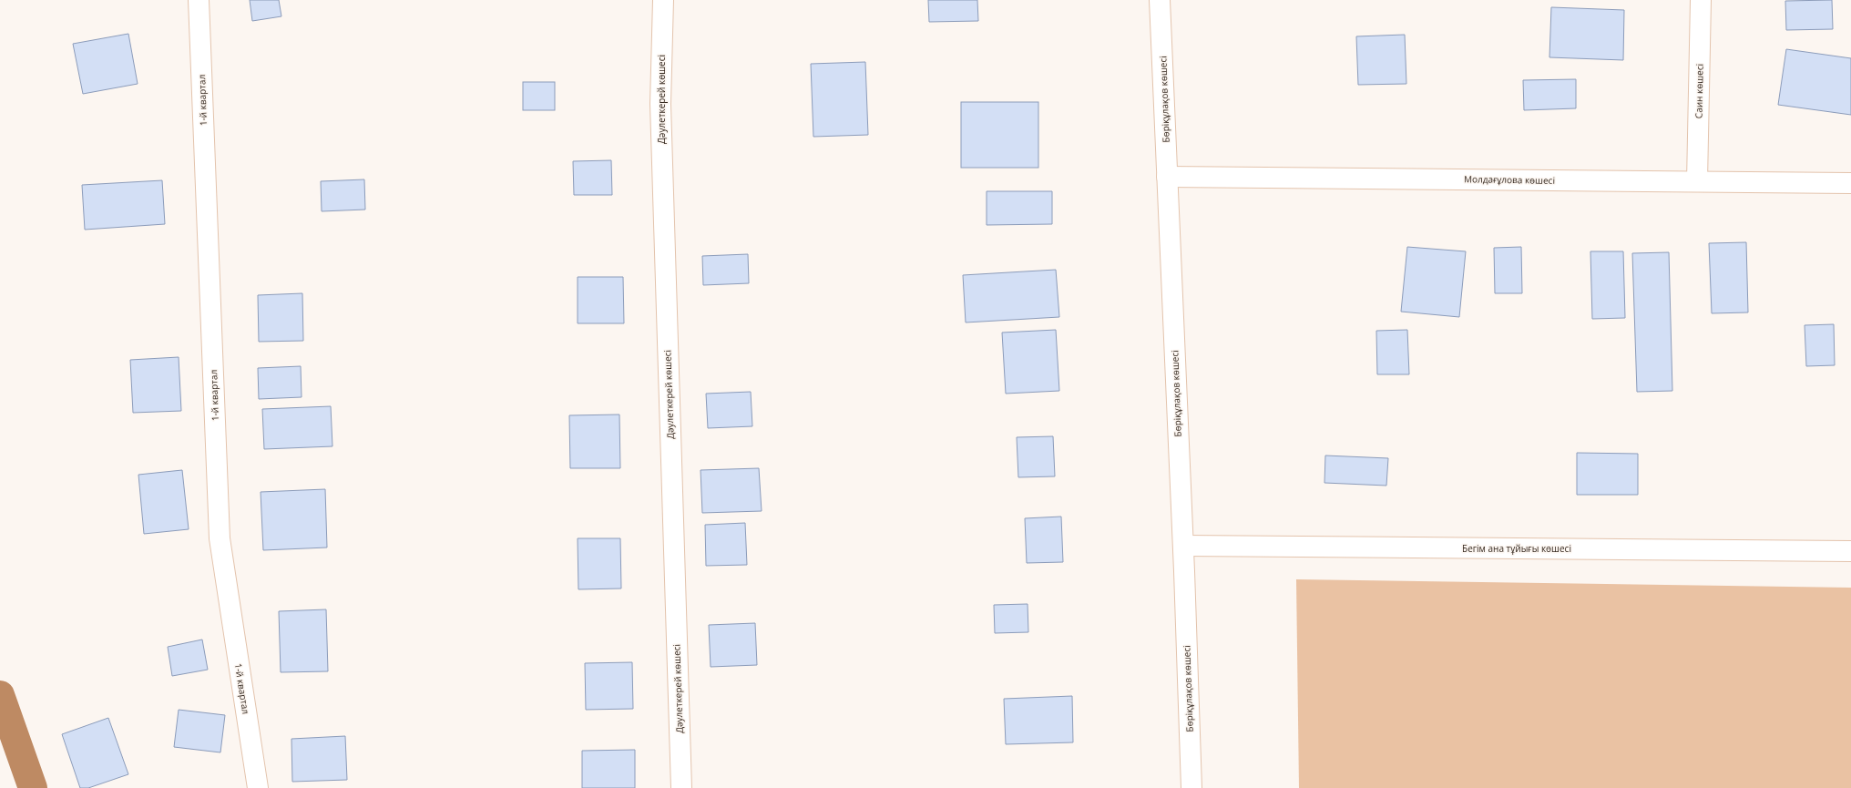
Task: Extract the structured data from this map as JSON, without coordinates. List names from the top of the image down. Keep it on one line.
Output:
{"streets":{"street":["Саин көшесі","Дәулеткерей көшесі","Бөріқұлақов көшесі","1-й квартал","Молдағұлова көшесі","Бегім ана тұйығы көшесі"]},"crossings":[["Саин көшесі","Молдағұлова көшесі"],["Бөріқұлақов көшесі","Молдағұлова көшесі"],["Бөріқұлақов көшесі","Бегім ана тұйығы көшесі"]]}
